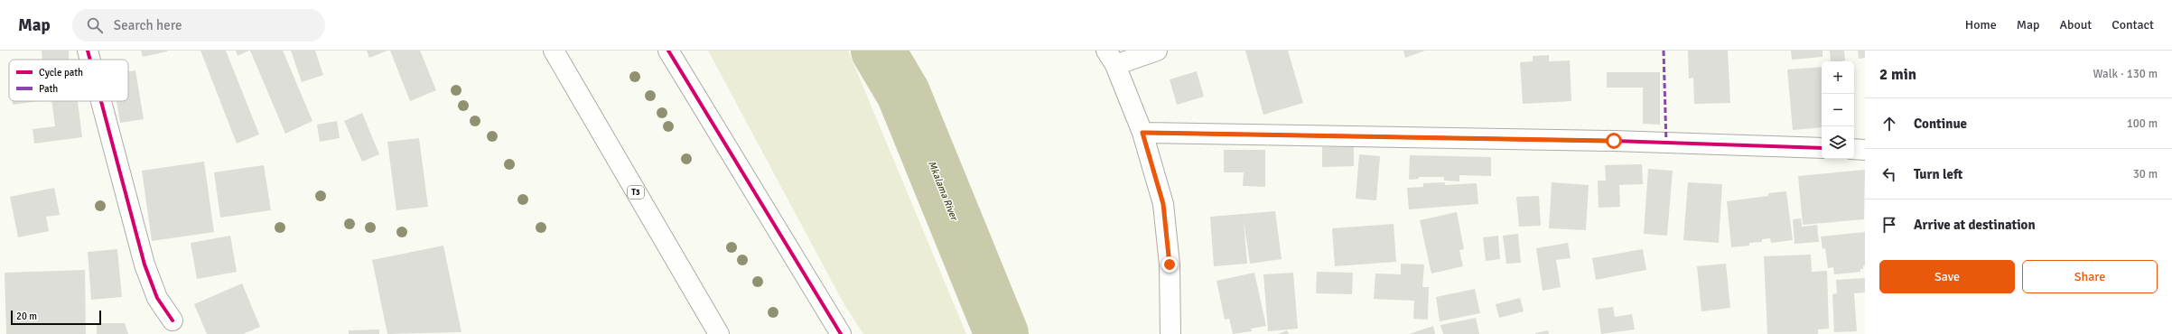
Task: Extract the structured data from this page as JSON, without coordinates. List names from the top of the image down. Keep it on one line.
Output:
{"streets":{"main road":["T3"]},"water":["Mkalama River"],"legend":["Cycle path","Path"],"scale_bar":"20 m","page":{"header":"Map","search":"Search here","nav":["Home","Map","About","Contact"],"heading":["2 min","Walk · 130 m"],"map_buttons":["+","−"],"list":[["Continue","100 m"],["Turn left","30 m"],"Arrive at destination"],"buttons":["Save","Share"],"scale":"20 m"}}
